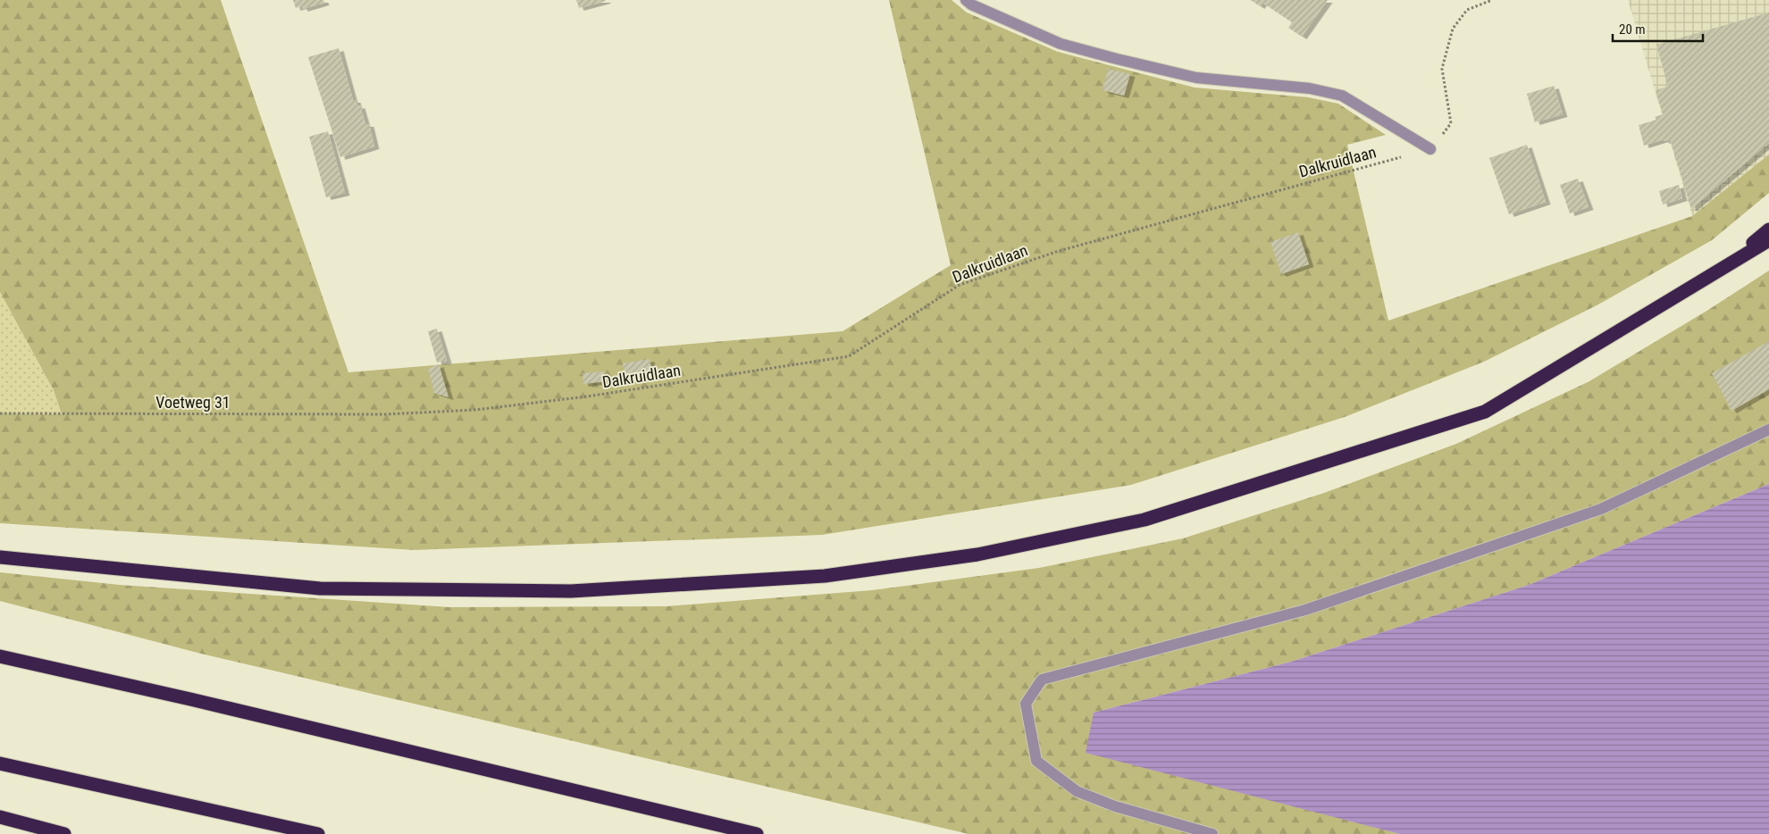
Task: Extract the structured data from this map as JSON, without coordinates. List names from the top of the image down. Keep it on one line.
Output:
{"streets":{"path":["Dalkruidlaan","Voetweg 31"]},"crossings":[["Dalkruidlaan","Voetweg 31"]],"scale_bar":"20 m"}
